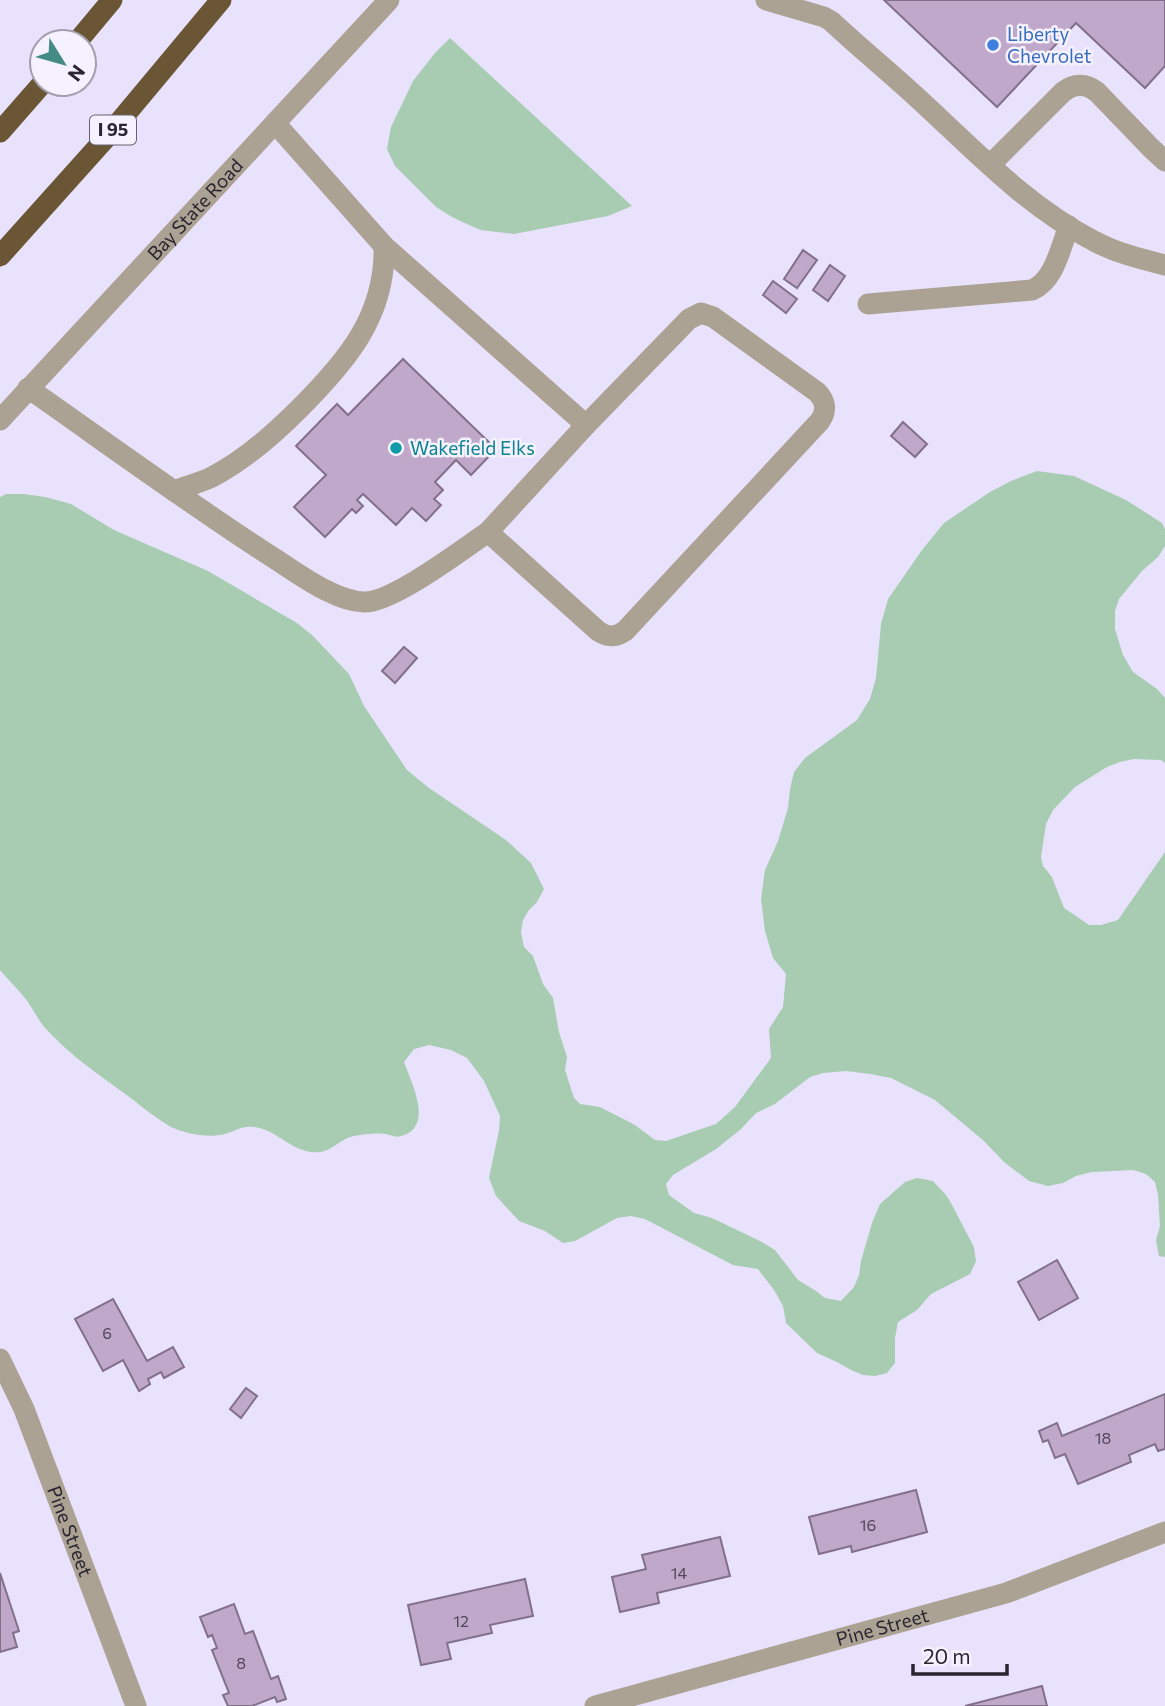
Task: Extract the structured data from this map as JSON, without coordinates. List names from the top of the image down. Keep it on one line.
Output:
{"streets":{"highway":["I 95"],"street":["Bay State Road","Pine Street"]},"places":["Liberty Chevrolet","Wakefield Elks"],"house_numbers":["6","18","16","14","12","8"],"scale_bar":"20 m","north":"bottom right"}
